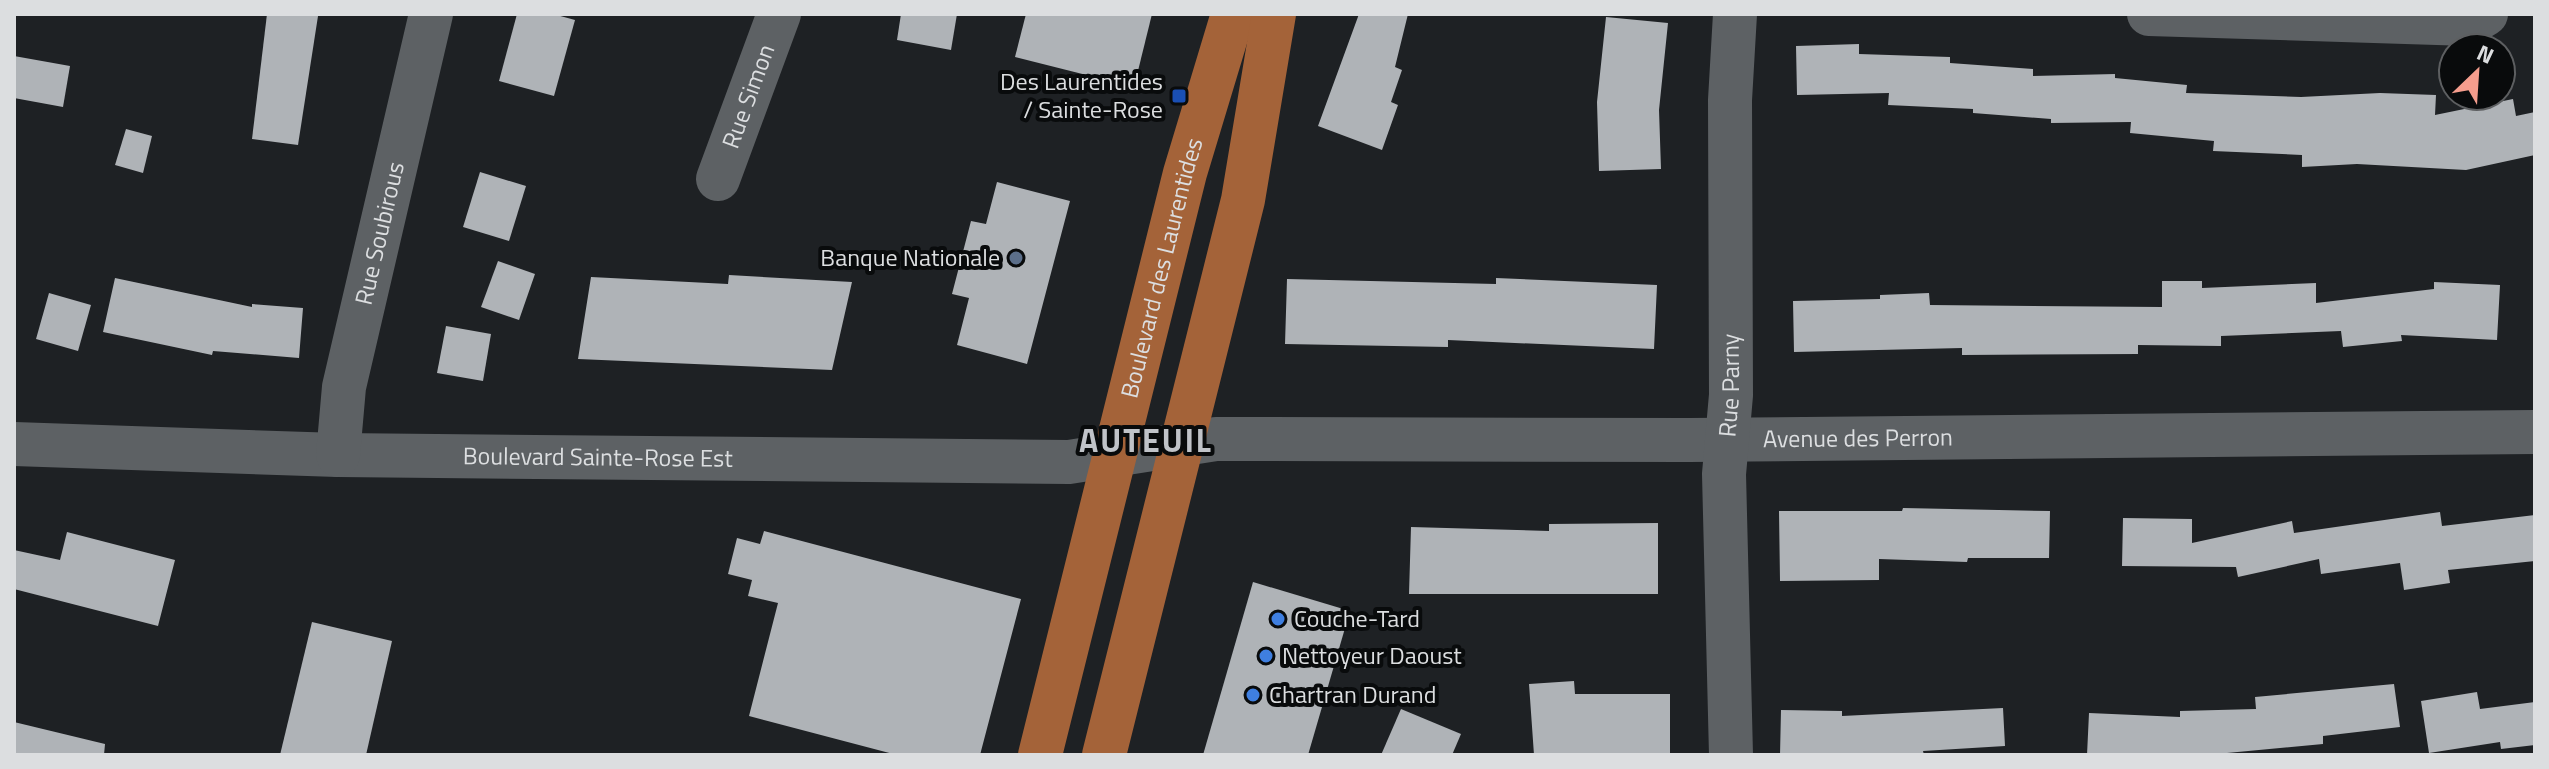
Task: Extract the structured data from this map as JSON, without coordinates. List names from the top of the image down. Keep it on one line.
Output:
{"streets":{"main road":["Boulevard des Laurentides"],"street":["Rue Simon","Rue Soubirous","Rue Parny","Avenue des Perron","Boulevard Sainte-Rose Est"]},"crossings":[["Rue Soubirous","Boulevard Sainte-Rose Est"],["Boulevard des Laurentides","Boulevard Sainte-Rose Est"],["Rue Parny","Avenue des Perron"],["Avenue des Perron","Boulevard Sainte-Rose Est"]],"districts":["AUTEUIL"],"places":{"transit":["Des Laurentides / Sainte-Rose"],"other":["Banque Nationale","Couche-Tard","Nettoyeur Daoust","Chartran Durand"]},"north":"top right"}
